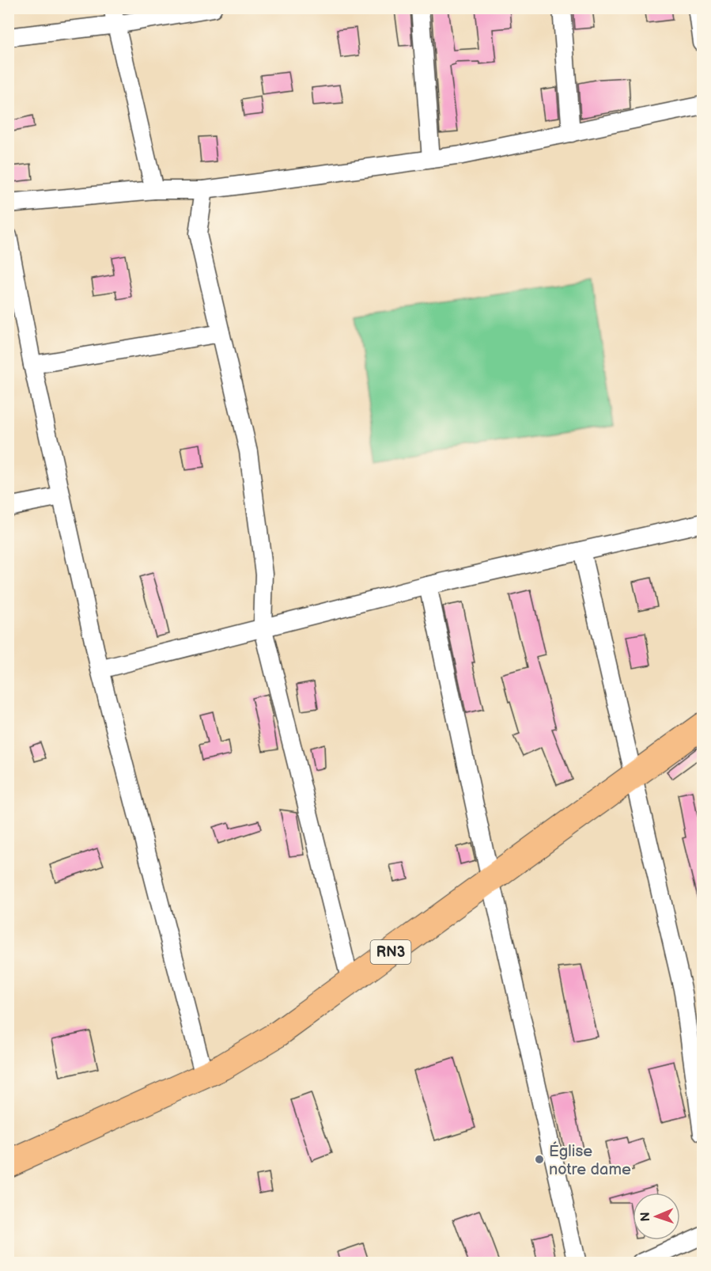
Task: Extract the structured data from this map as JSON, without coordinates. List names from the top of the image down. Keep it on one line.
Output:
{"streets":{"highway":["RN3"]},"places":["Église notre dame"],"north":"left"}
